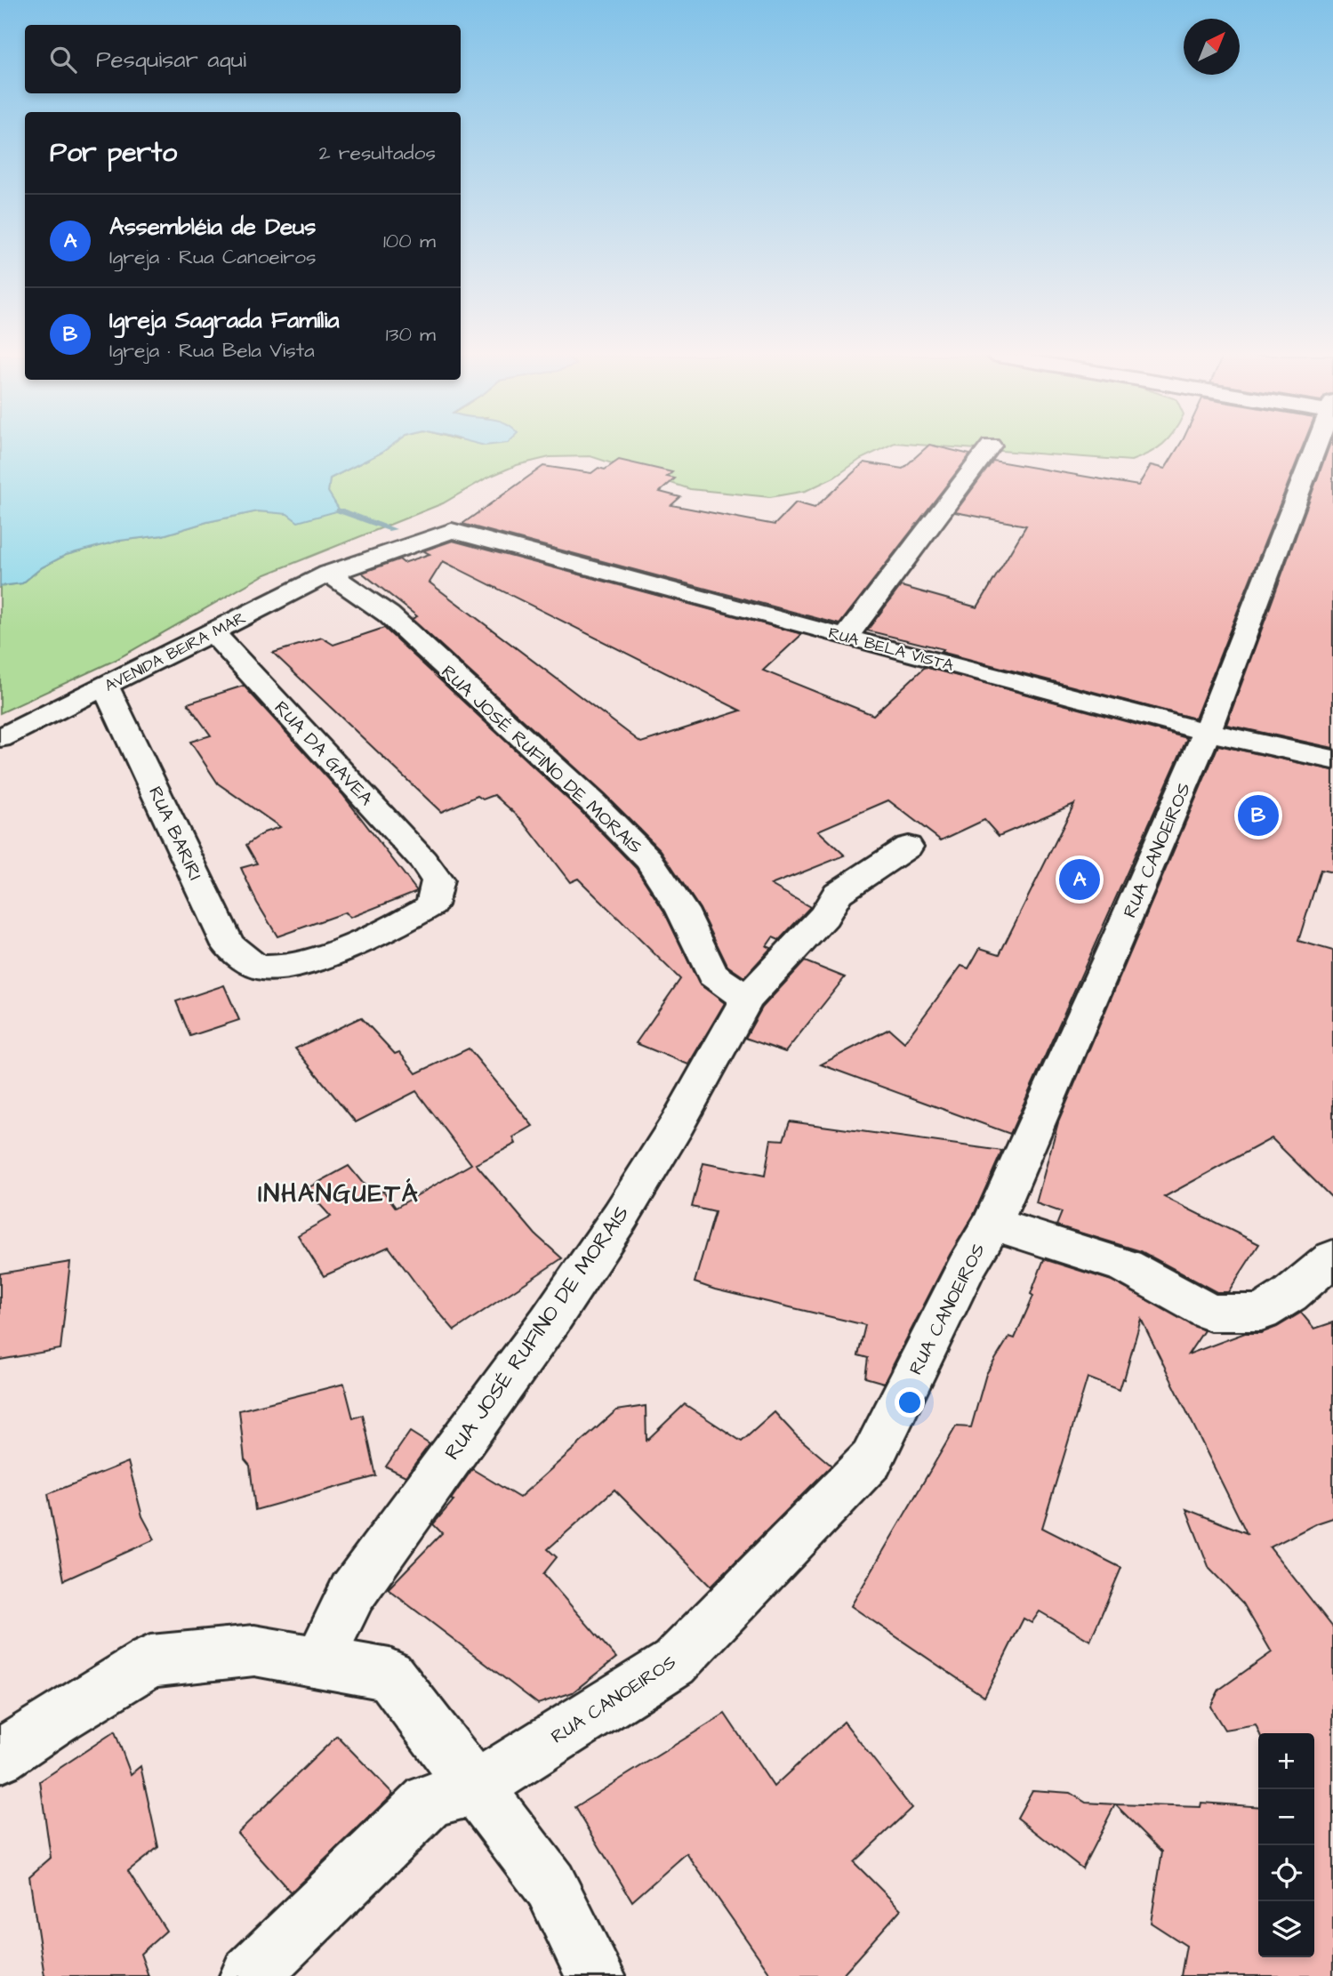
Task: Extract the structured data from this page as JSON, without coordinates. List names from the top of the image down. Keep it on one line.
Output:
{"streets":{"street":["RUA BELA VISTA","AVENIDA BEIRA MAR","RUA DA GAVEA","RUA JOSÉ RUFINO DE MORAIS","RUA BARIRI","RUA CANOEIROS"]},"crossings":[["RUA BELA VISTA","AVENIDA BEIRA MAR"],["RUA BELA VISTA","RUA CANOEIROS"],["AVENIDA BEIRA MAR","RUA DA GAVEA"],["AVENIDA BEIRA MAR","RUA JOSÉ RUFINO DE MORAIS"],["AVENIDA BEIRA MAR","RUA BARIRI"],["RUA DA GAVEA","RUA BARIRI"]],"districts":["INHANGUETÁ"],"north":"top right","page":{"search":"Pesquisar aqui","heading":["Por perto","2 resultados"],"list":[{"mark":"A","name":"Assembléia de Deus","note":"Igreja · Rua Canoeiros","value":"100 m"},{"mark":"B","name":"Igreja Sagrada Família","note":"Igreja · Rua Bela Vista","value":"130 m"}],"pins":["B","A"],"map_buttons":["+","−"]}}
